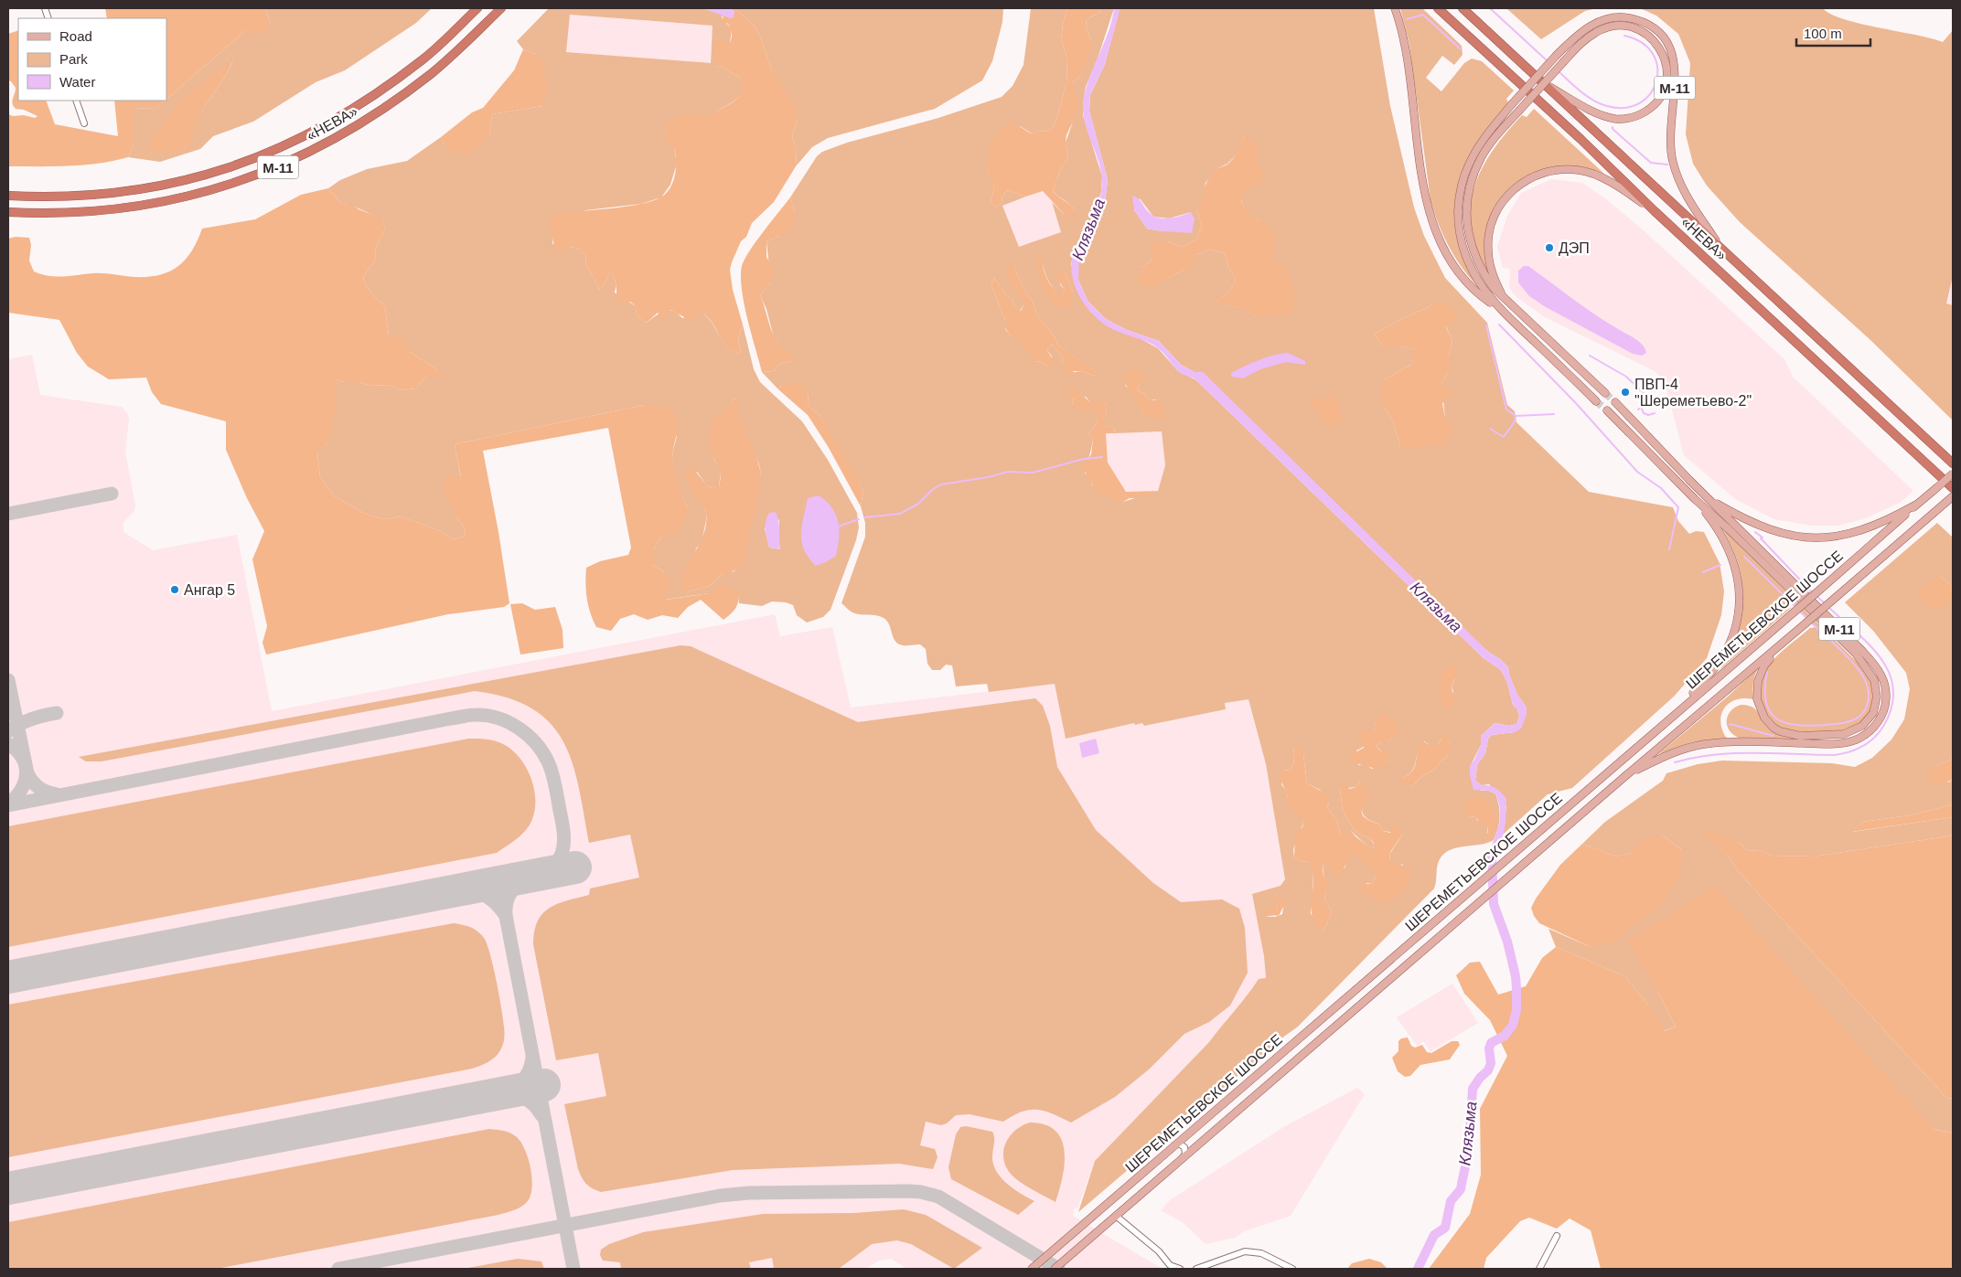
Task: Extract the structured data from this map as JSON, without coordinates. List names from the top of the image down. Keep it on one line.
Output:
{"streets":{"highway":["М-11","«НЕВА»"],"main road":["ШЕРЕМЕТЬЕВСКОЕ ШОССЕ"]},"crossings":[["М-11","«НЕВА»"],["М-11","ШЕРЕМЕТЬЕВСКОЕ ШОССЕ"]],"water":["Клязьма"],"places":["ДЭП","ПВП-4 \"Шереметьево-2\"","Ангар 5"],"legend":["Road","Park","Water"],"scale_bar":"100 m"}
